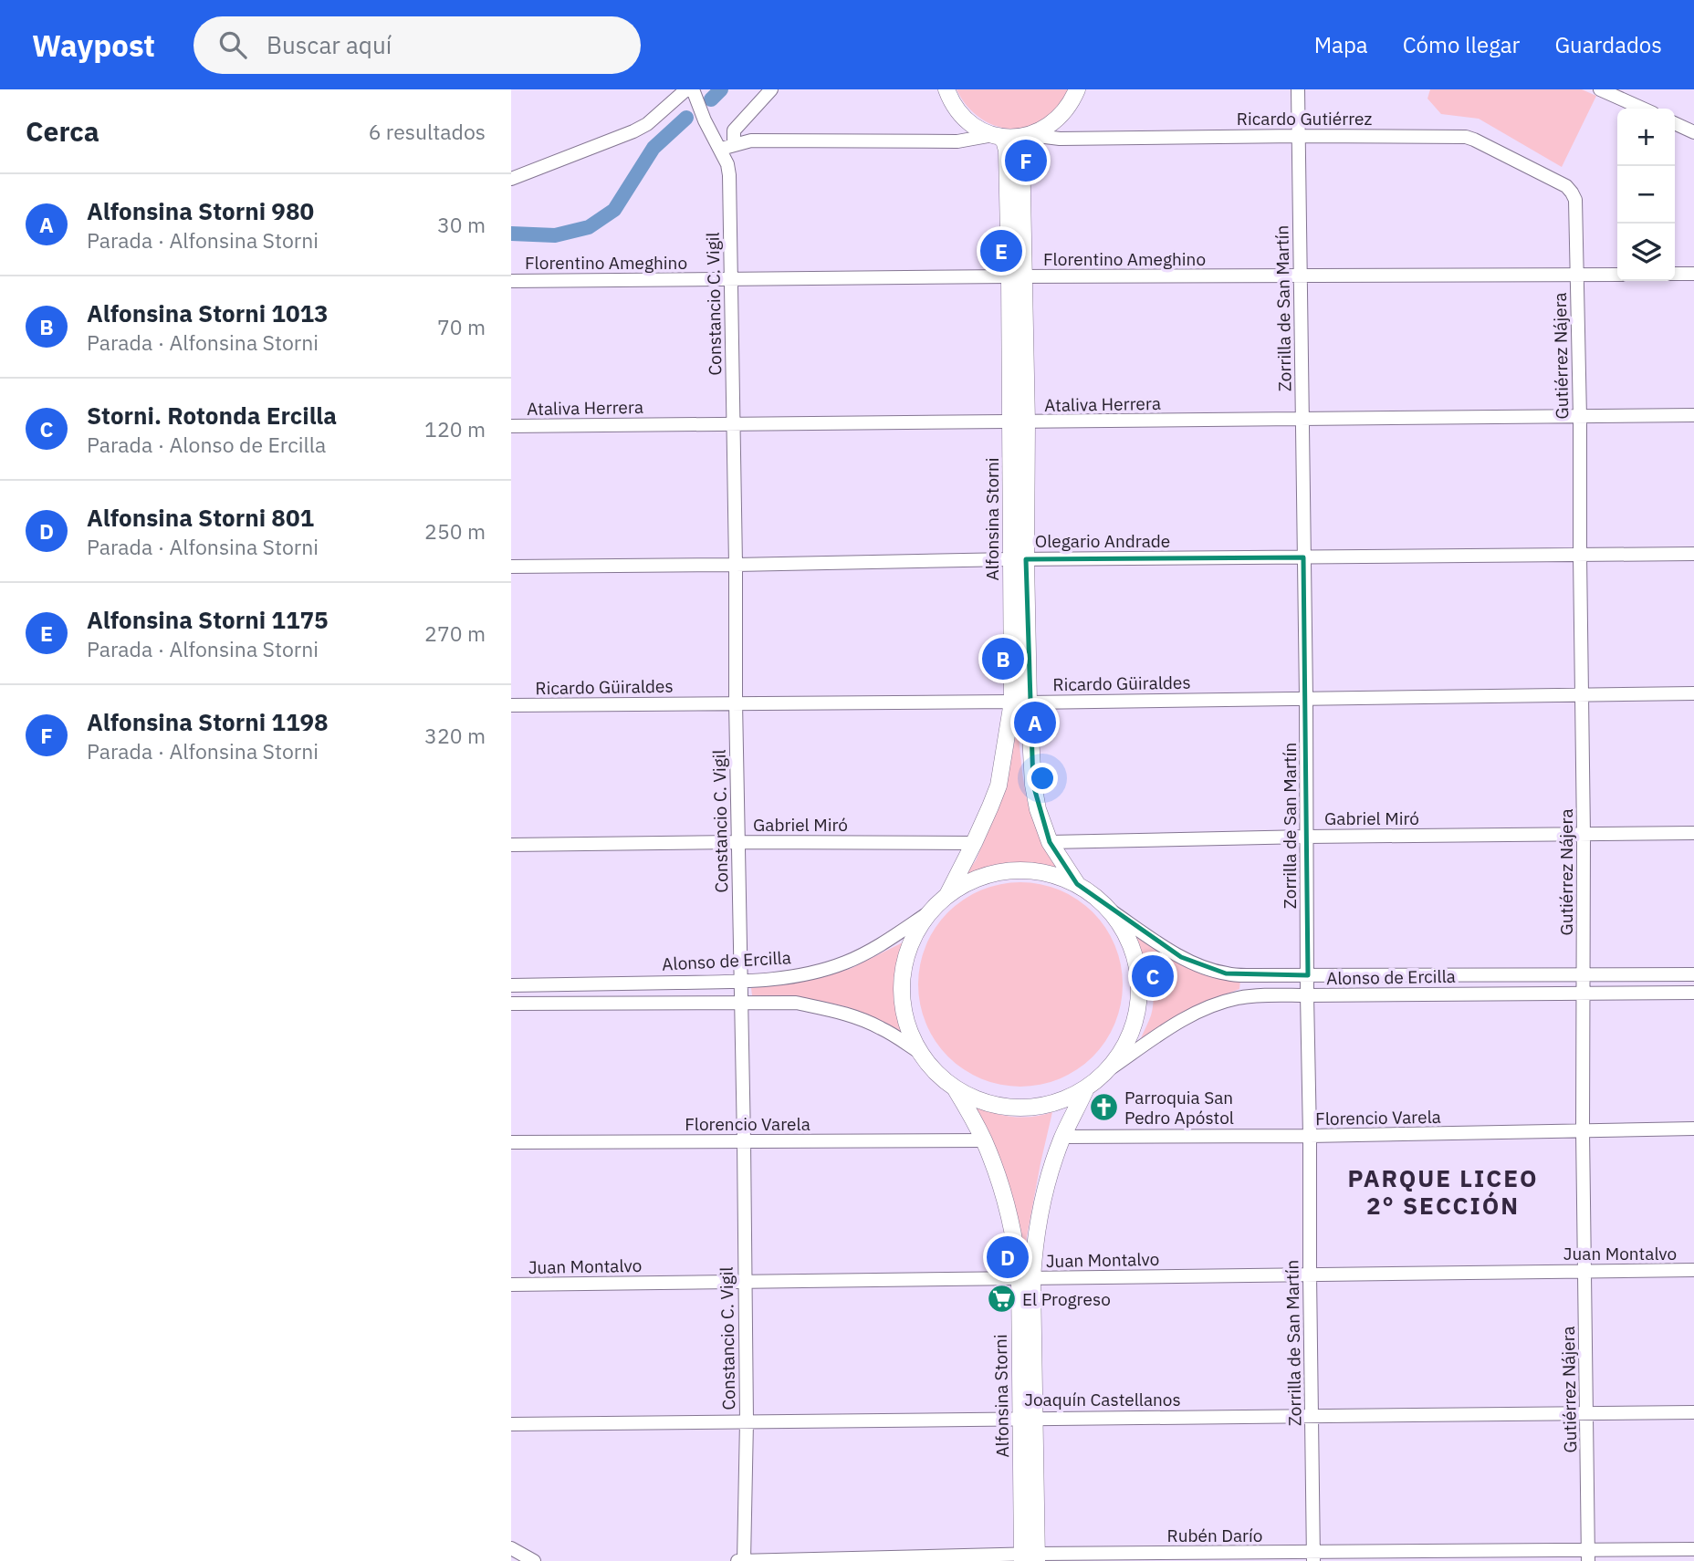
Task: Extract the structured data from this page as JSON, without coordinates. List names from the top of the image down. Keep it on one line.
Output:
{"streets":{"street":["Ricardo Gutiérrez","Florentino Ameghino","Constancio C. Vigil","Zorrilla de San Martín","Gutiérrez Nájera","Ataliva Herrera","Alfonsina Storni","Olegario Andrade","Ricardo Güiraldes","Gabriel Miró","Alonso de Ercilla","Florencio Varela","Juan Montalvo","Joaquín Castellanos","Rubén Darío"]},"crossings":[["Ricardo Gutiérrez","Zorrilla de San Martín"],["Ricardo Gutiérrez","Gutiérrez Nájera"],["Ricardo Gutiérrez","Alfonsina Storni"],["Florentino Ameghino","Constancio C. Vigil"],["Florentino Ameghino","Zorrilla de San Martín"],["Florentino Ameghino","Gutiérrez Nájera"],["Florentino Ameghino","Alfonsina Storni"],["Constancio C. Vigil","Ataliva Herrera"],["Constancio C. Vigil","Olegario Andrade"],["Constancio C. Vigil","Ricardo Güiraldes"],["Constancio C. Vigil","Gabriel Miró"],["Constancio C. Vigil","Alonso de Ercilla"],["Constancio C. Vigil","Florencio Varela"],["Constancio C. Vigil","Juan Montalvo"],["Constancio C. Vigil","Joaquín Castellanos"],["Constancio C. Vigil","Rubén Darío"],["Zorrilla de San Martín","Ataliva Herrera"],["Zorrilla de San Martín","Olegario Andrade"],["Zorrilla de San Martín","Ricardo Güiraldes"],["Zorrilla de San Martín","Gabriel Miró"],["Zorrilla de San Martín","Alonso de Ercilla"],["Zorrilla de San Martín","Florencio Varela"],["Zorrilla de San Martín","Juan Montalvo"],["Zorrilla de San Martín","Joaquín Castellanos"],["Zorrilla de San Martín","Rubén Darío"],["Gutiérrez Nájera","Ataliva Herrera"],["Gutiérrez Nájera","Olegario Andrade"],["Gutiérrez Nájera","Ricardo Güiraldes"],["Gutiérrez Nájera","Gabriel Miró"],["Gutiérrez Nájera","Alonso de Ercilla"],["Gutiérrez Nájera","Florencio Varela"],["Gutiérrez Nájera","Juan Montalvo"],["Gutiérrez Nájera","Joaquín Castellanos"],["Gutiérrez Nájera","Rubén Darío"],["Ataliva Herrera","Alfonsina Storni"],["Alfonsina Storni","Olegario Andrade"],["Alfonsina Storni","Ricardo Güiraldes"],["Alfonsina Storni","Gabriel Miró"],["Alfonsina Storni","Florencio Varela"],["Alfonsina Storni","Juan Montalvo"],["Alfonsina Storni","Joaquín Castellanos"],["Alfonsina Storni","Rubén Darío"]],"districts":["PARQUE LICEO 2° SECCIÓN"],"places":{"church":["Parroquia San Pedro Apóstol"],"supermarket":["El Progreso"]},"page":{"header":"Waypost","search":"Buscar aquí","nav":["Mapa","Cómo llegar","Guardados"],"heading":["Cerca","6 resultados"],"map_buttons":["+","−"],"pins":["F","E","B","A","C","D"],"list":[{"mark":"A","name":"Alfonsina Storni 980","note":"Parada · Alfonsina Storni","value":"30 m"},{"mark":"B","name":"Alfonsina Storni 1013","note":"Parada · Alfonsina Storni","value":"70 m"},{"mark":"C","name":"Storni. Rotonda Ercilla","note":"Parada · Alonso de Ercilla","value":"120 m"},{"mark":"D","name":"Alfonsina Storni 801","note":"Parada · Alfonsina Storni","value":"250 m"},{"mark":"E","name":"Alfonsina Storni 1175","note":"Parada · Alfonsina Storni","value":"270 m"},{"mark":"F","name":"Alfonsina Storni 1198","note":"Parada · Alfonsina Storni","value":"320 m"}]}}
